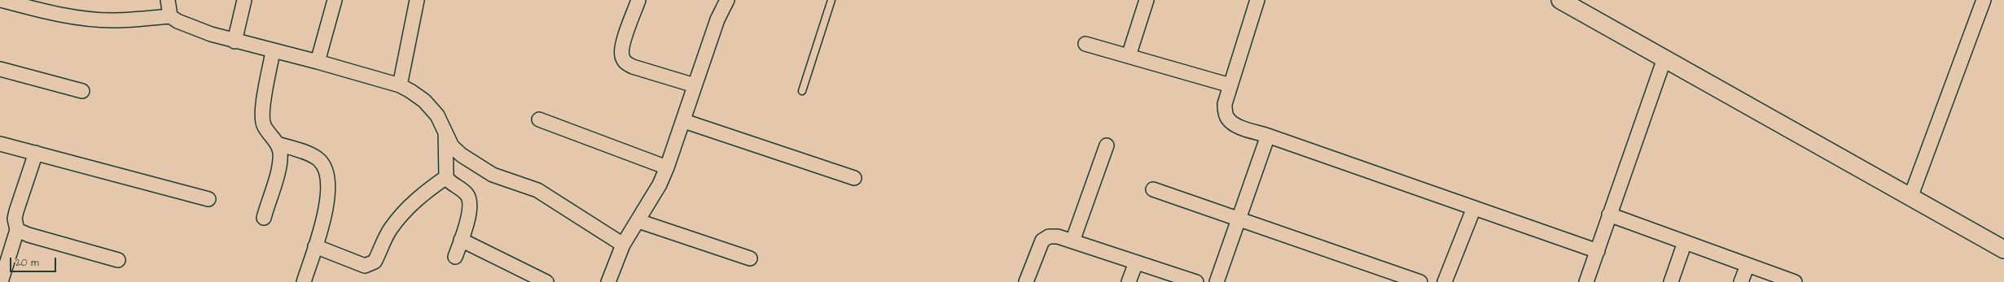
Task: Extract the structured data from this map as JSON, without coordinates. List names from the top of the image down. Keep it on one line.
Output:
{"scale_bar":"20 m"}
